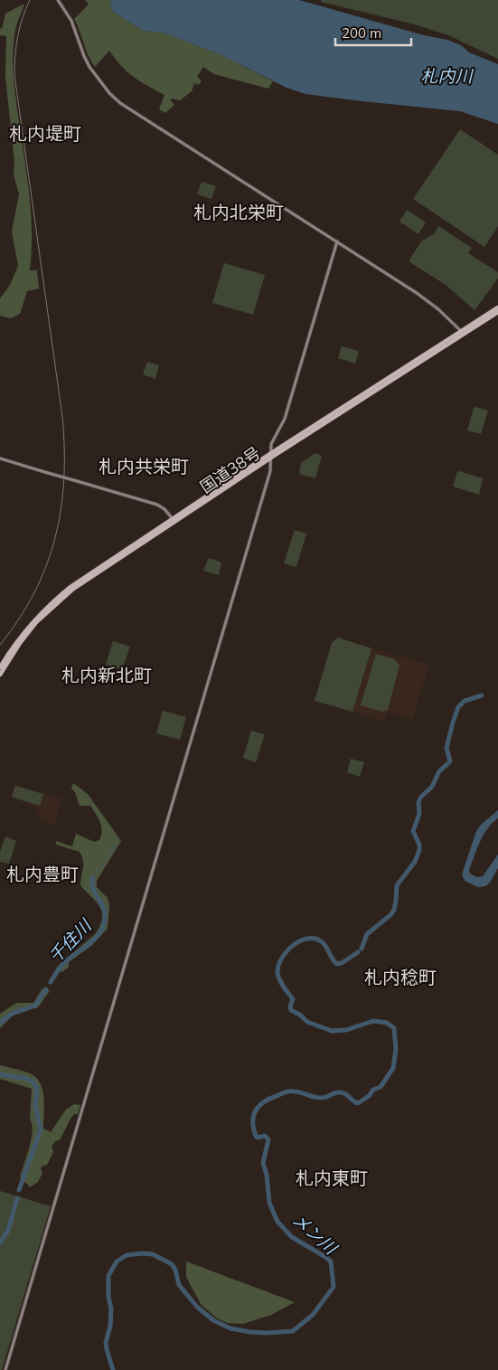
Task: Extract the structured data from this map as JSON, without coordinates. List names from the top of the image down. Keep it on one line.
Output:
{"streets":{"highway":["国道38号"]},"districts":["札内堤町","札内北栄町","札内共栄町","札内新北町","札内豊町","札内稔町","札内東町"],"water":["札内川","千住川","メン川"],"scale_bar":"200 m"}
